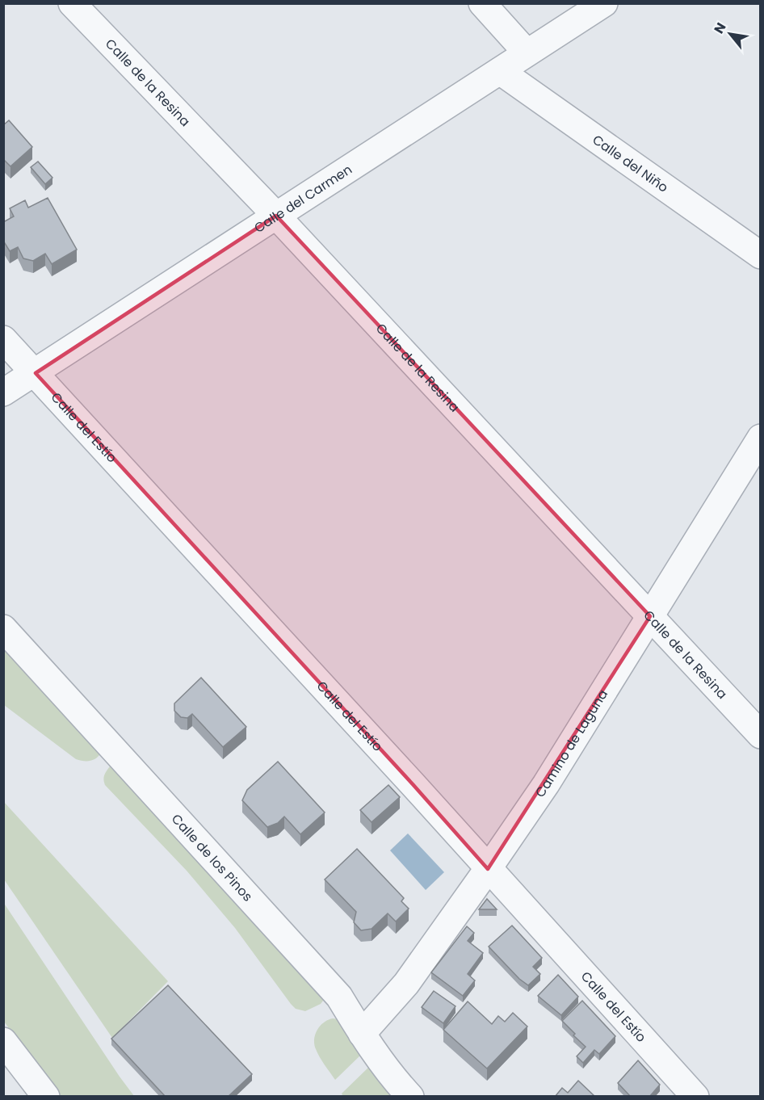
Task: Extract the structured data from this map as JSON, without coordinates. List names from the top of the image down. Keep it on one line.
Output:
{"streets":{"street":["Calle de la Resina","Calle del Niño","Calle del Carmen","Calle del Estío","Camino de Laguna","Calle de los Pinos"]},"crossings":[["Calle de la Resina","Calle del Carmen"],["Calle de la Resina","Camino de Laguna"],["Calle del Niño","Calle del Carmen"],["Calle del Carmen","Calle del Estío"],["Calle del Estío","Camino de Laguna"],["Camino de Laguna","Calle de los Pinos"]],"north":"top left"}
